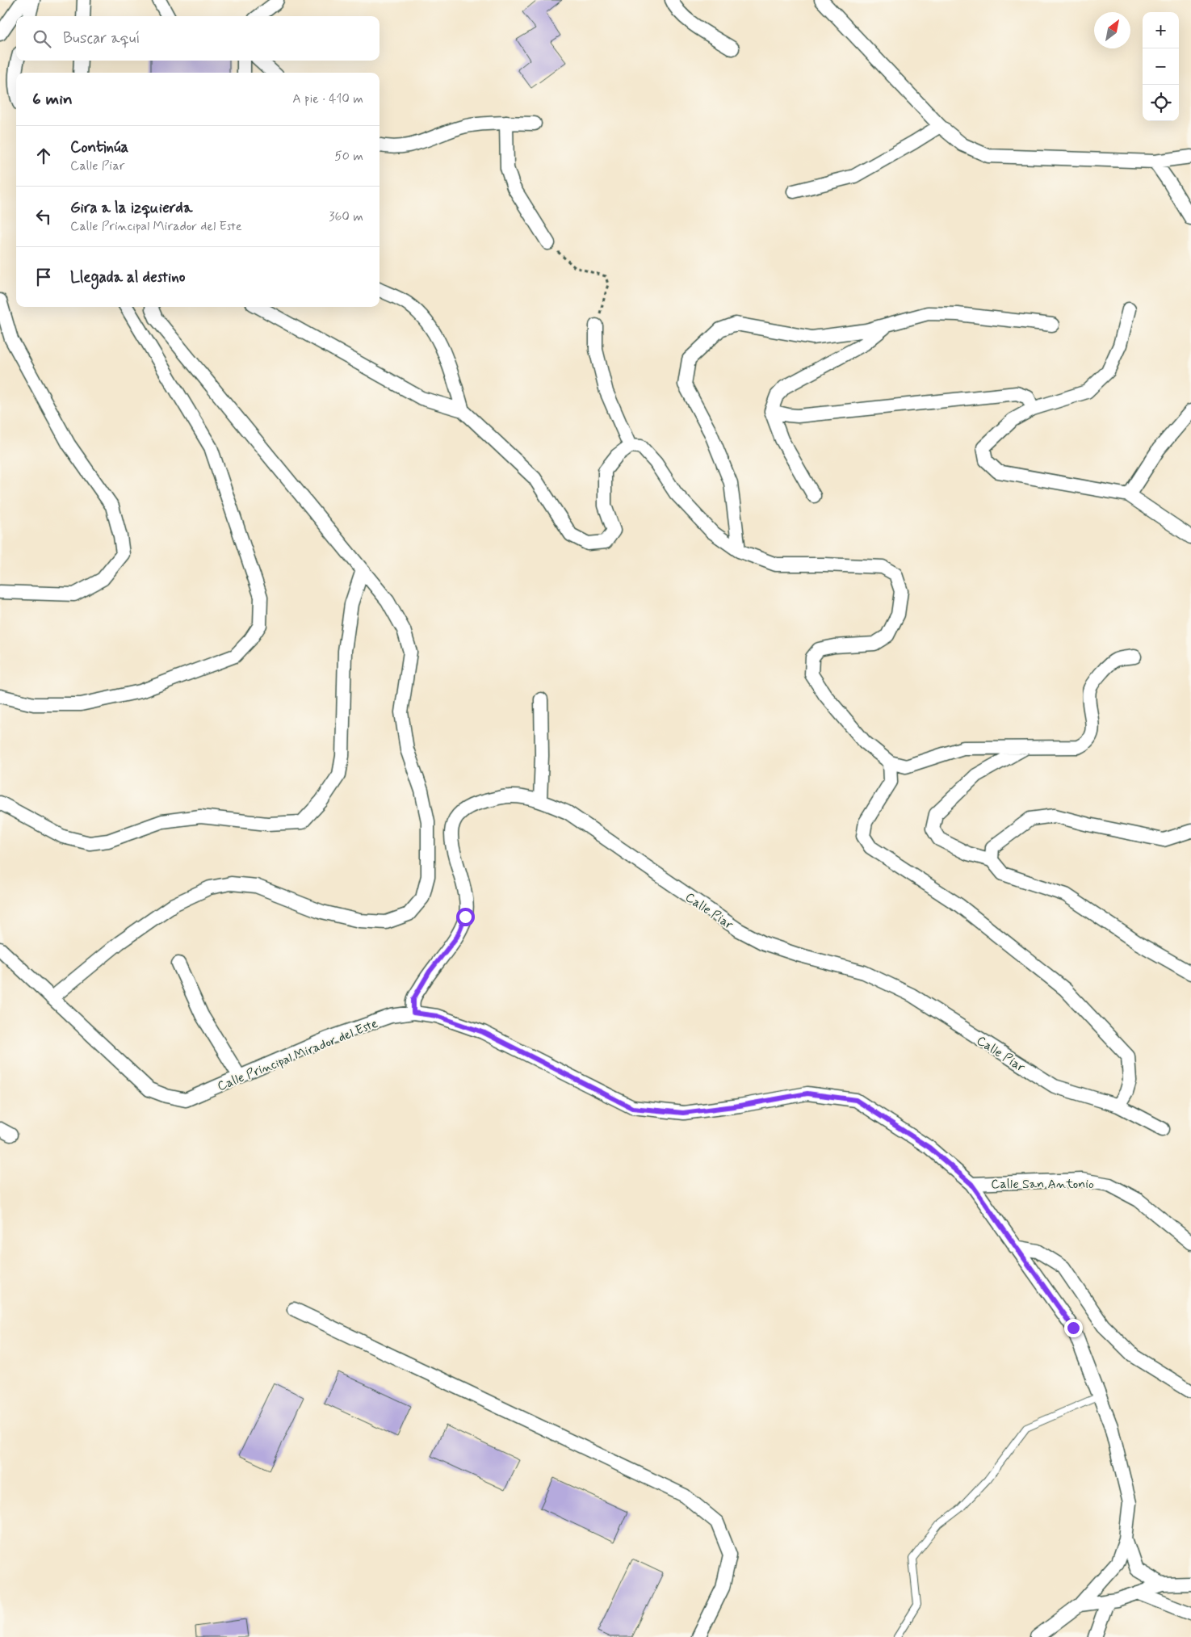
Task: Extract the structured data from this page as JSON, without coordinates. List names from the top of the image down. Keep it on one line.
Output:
{"streets":{"street":["Calle Piar","Calle Principal Mirador del Este","Calle San Antonio"]},"crossings":[["Calle Piar","Calle Principal Mirador del Este"],["Calle Principal Mirador del Este","Calle San Antonio"]],"north":"top right","page":{"map_buttons":["+","−"],"search":"Buscar aquí","heading":["6 min","A pie · 410 m"],"list":[["Continúa","Calle Piar","50 m"],["Gira a la izquierda","Calle Principal Mirador del Este","360 m"],"Llegada al destino"]}}
